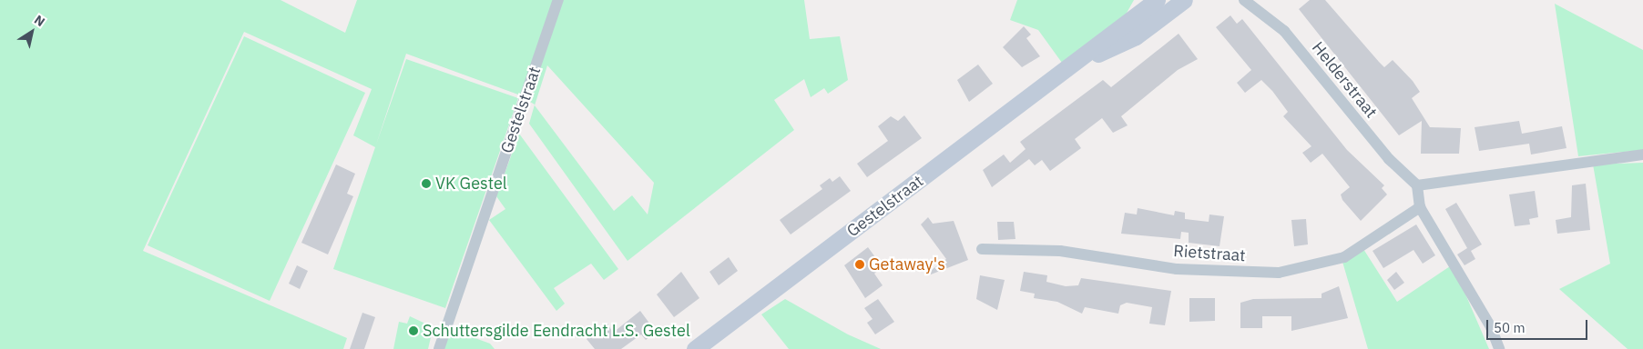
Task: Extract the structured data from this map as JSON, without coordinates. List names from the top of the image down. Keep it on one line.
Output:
{"streets":{"main road":["Gestelstraat"],"street":["Helderstraat","Rietstraat"]},"places":["VK Gestel","Getaway's","Schuttersgilde Eendracht L.S. Gestel"],"scale_bar":"50 m","north":"top right"}
